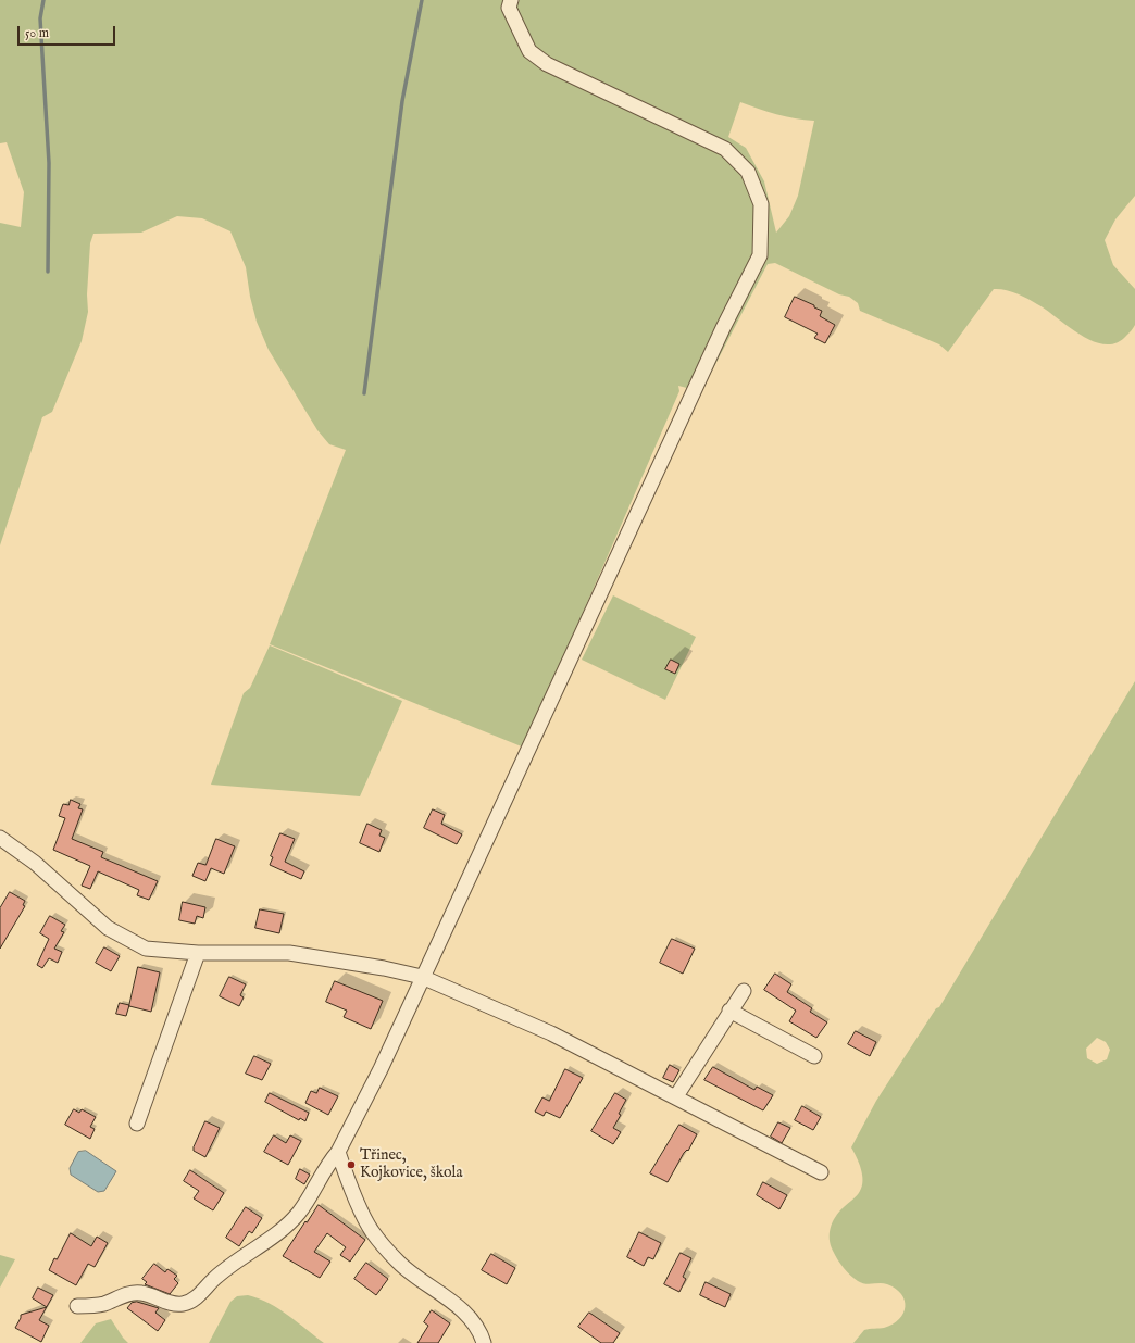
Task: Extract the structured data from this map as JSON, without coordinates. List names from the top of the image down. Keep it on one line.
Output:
{"places":["Třinec, Kojkovice, škola"],"scale_bar":"50 m"}
